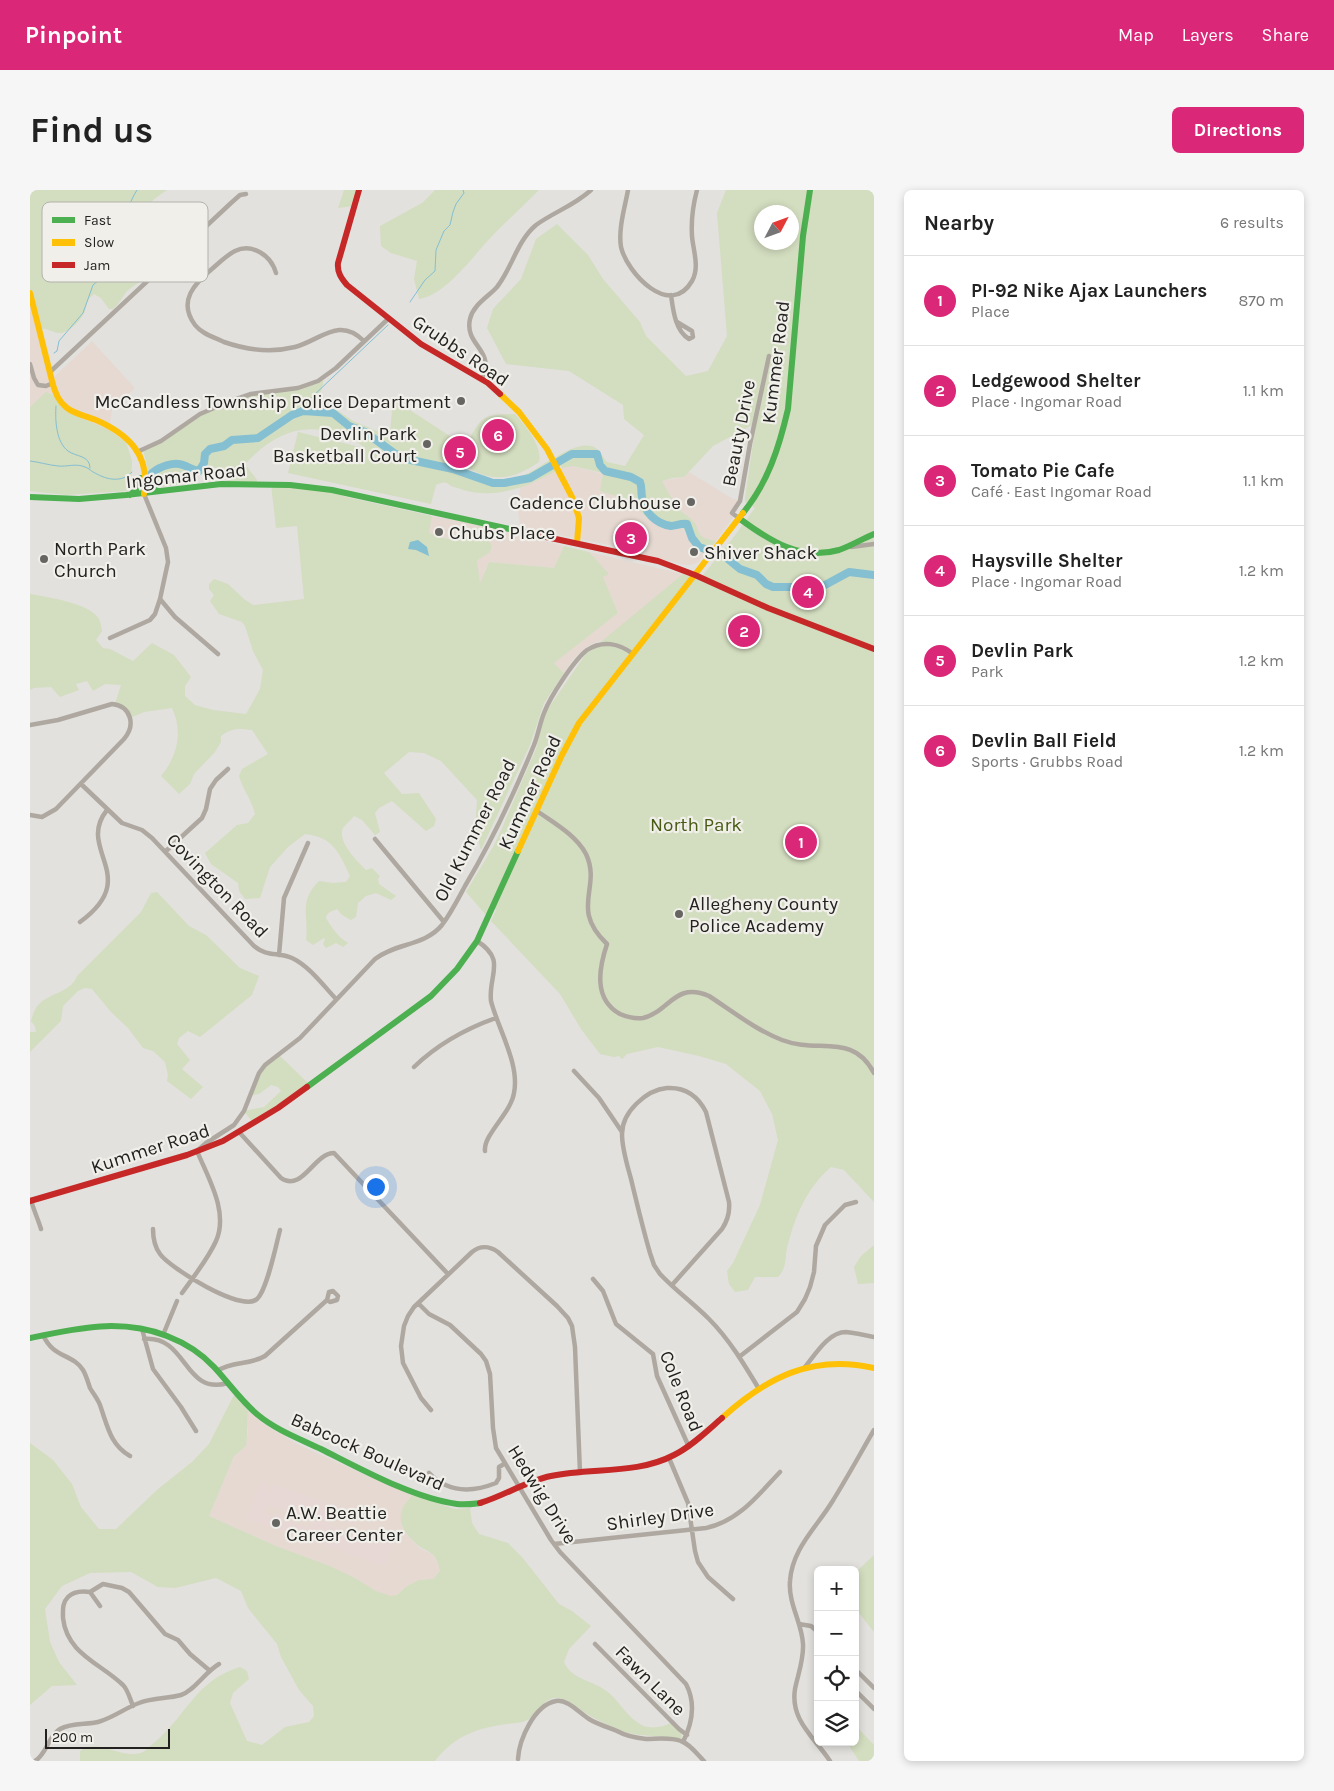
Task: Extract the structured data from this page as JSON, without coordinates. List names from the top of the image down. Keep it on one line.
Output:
{"streets":{"street":["Grubbs Road","Kummer Road","Beauty Drive","Ingomar Road","Old Kummer Road","Covington Road","Cole Road","Babcock Boulevard","Hedwig Drive","Shirley Drive","Fawn Lane"]},"crossings":[["Grubbs Road","Ingomar Road"],["Kummer Road","Beauty Drive"],["Kummer Road","Ingomar Road"],["Kummer Road","Old Kummer Road"],["Old Kummer Road","Covington Road"],["Cole Road","Babcock Boulevard"],["Babcock Boulevard","Hedwig Drive"],["Hedwig Drive","Shirley Drive"],["Hedwig Drive","Fawn Lane"]],"parks":["North Park"],"places":["McCandless Township Police Department","Devlin Park Basketball Court","Cadence Clubhouse","Chubs Place","Shiver Shack","North Park Church","Allegheny County Police Academy","A.W. Beattie Career Center"],"legend":["Fast","Slow","Jam"],"scale_bar":"200 m","north":"top right","page":{"header":"Pinpoint","nav":["Map","Layers","Share"],"buttons":"Directions","title":"Find us","heading":["Nearby","6 results"],"list":[{"mark":"1","name":"PI-92 Nike Ajax Launchers","note":"Place","value":"870 m"},{"mark":"2","name":"Ledgewood Shelter","note":"Place · Ingomar Road","value":"1.1 km"},{"mark":"3","name":"Tomato Pie Cafe","note":"Café · East Ingomar Road","value":"1.1 km"},{"mark":"4","name":"Haysville Shelter","note":"Place · Ingomar Road","value":"1.2 km"},{"mark":"5","name":"Devlin Park","note":"Park","value":"1.2 km"},{"mark":"6","name":"Devlin Ball Field","note":"Sports · Grubbs Road","value":"1.2 km"}],"pins":["6","5","3","4","2","1"],"map_buttons":["+","−"],"scale":"200 m"}}
